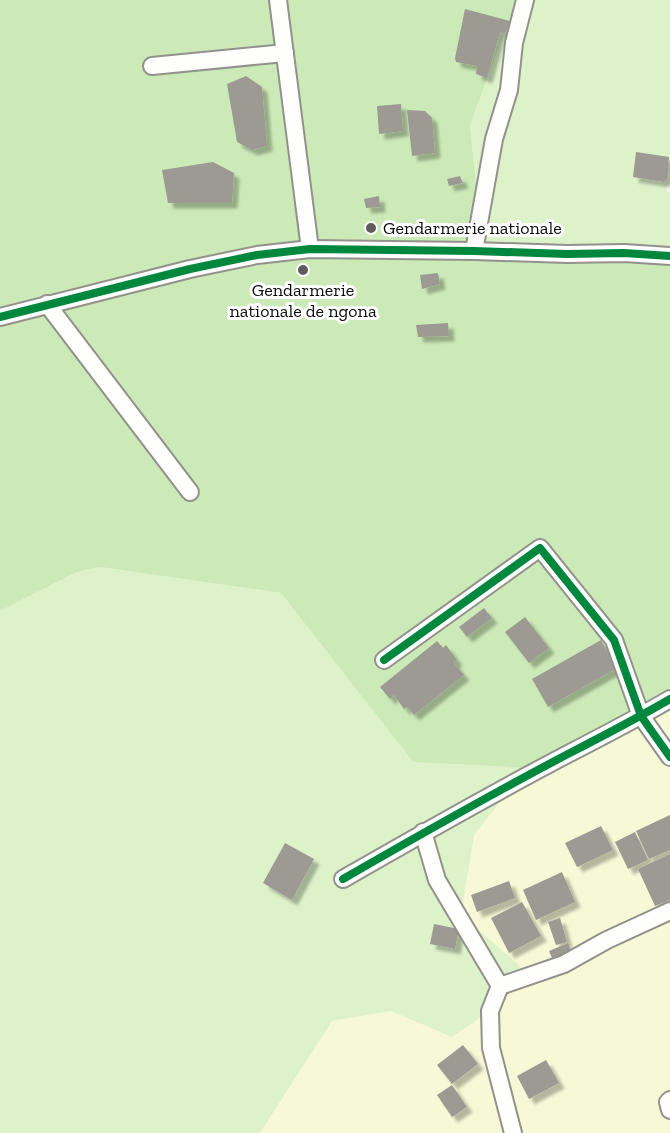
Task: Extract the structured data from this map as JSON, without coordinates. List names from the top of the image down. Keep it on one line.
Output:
{"places":["Gendarmerie nationale","Gendarmerie nationale de ngona"]}
